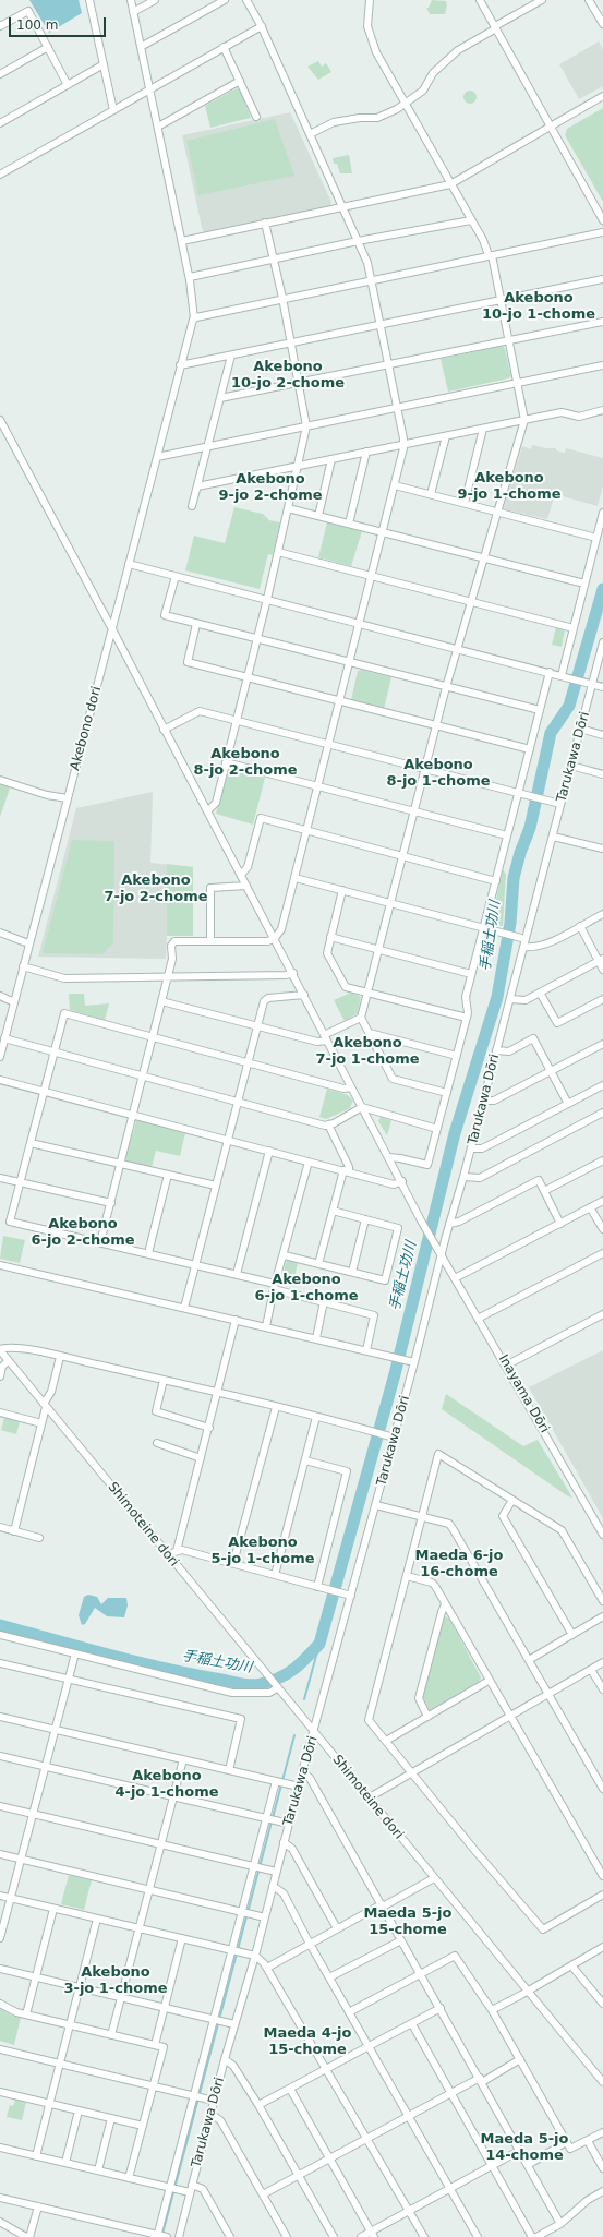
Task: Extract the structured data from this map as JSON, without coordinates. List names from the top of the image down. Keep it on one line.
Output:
{"streets":{"street":["Akebono dori","Tarukawa Dōri","Inayama Dōri","Shimoteine dori"]},"crossings":[["Akebono dori","Inayama Dōri"],["Tarukawa Dōri","Inayama Dōri"],["Tarukawa Dōri","Shimoteine dori"]],"districts":["Akebono 10-jo 1-chome","Akebono 10-jo 2-chome","Akebono 9-jo 1-chome","Akebono 9-jo 2-chome","Akebono 8-jo 2-chome","Akebono 8-jo 1-chome","Akebono 7-jo 2-chome","Akebono 7-jo 1-chome","Akebono 6-jo 2-chome","Akebono 6-jo 1-chome","Akebono 5-jo 1-chome","Maeda 6-jo 16-chome","Akebono 4-jo 1-chome","Maeda 5-jo 15-chome","Akebono 3-jo 1-chome","Maeda 4-jo 15-chome","Maeda 5-jo 14-chome"],"water":["手稲土功川"],"scale_bar":"100 m"}
